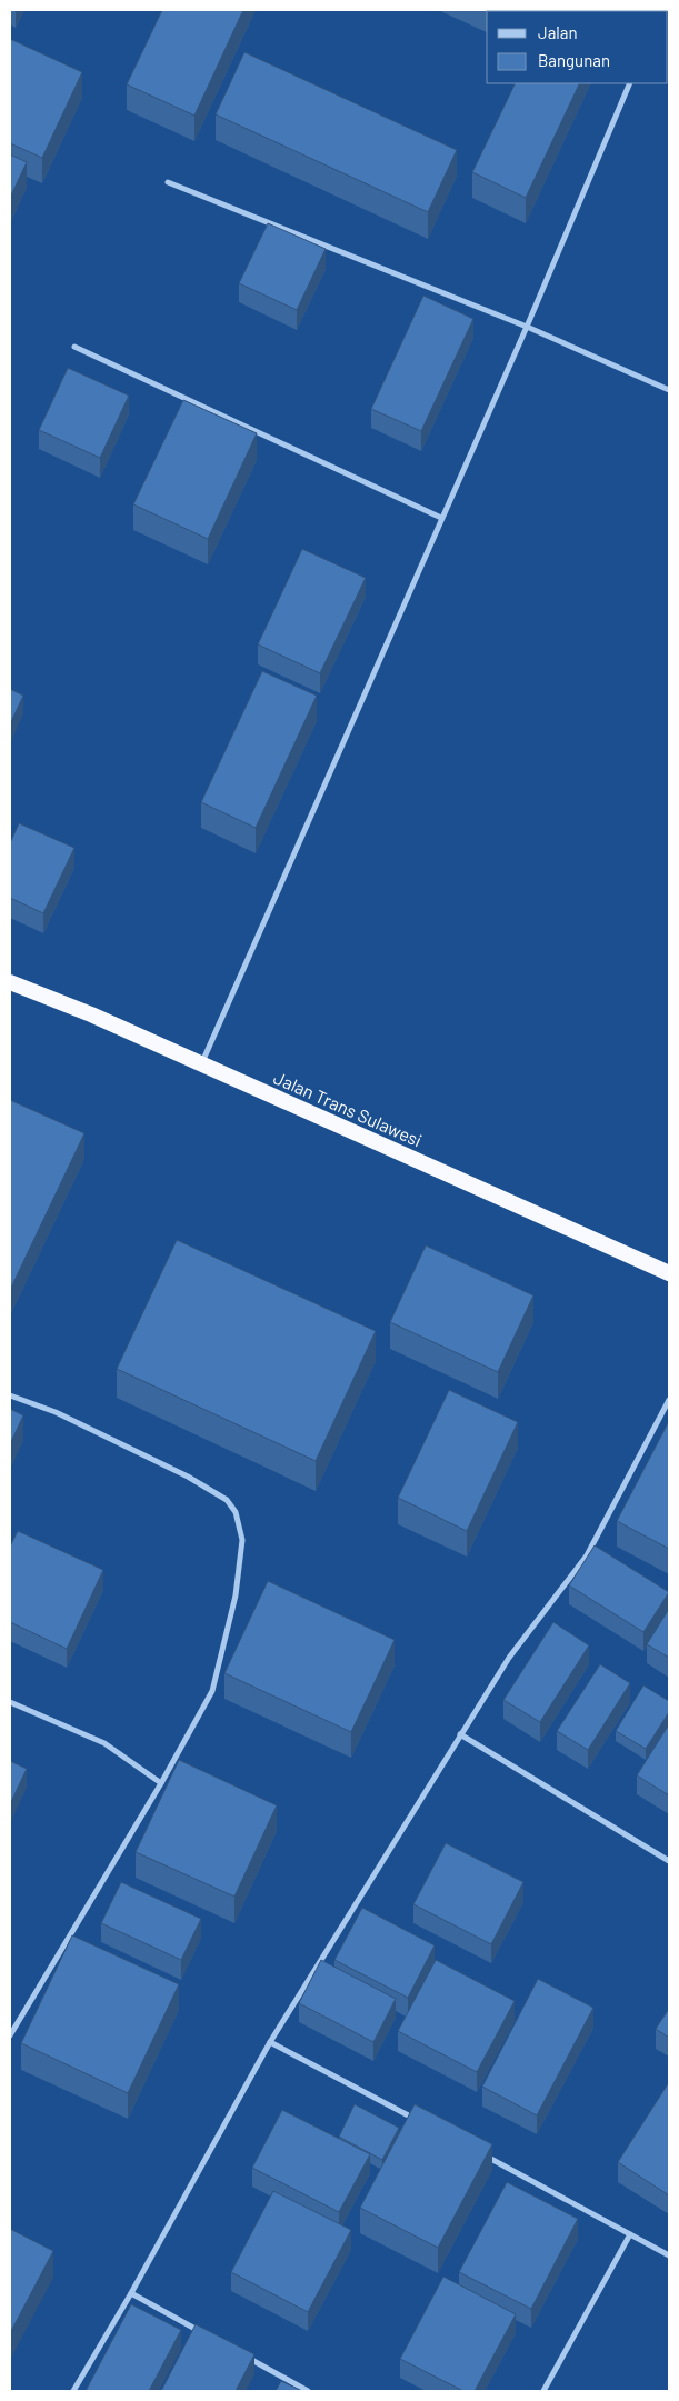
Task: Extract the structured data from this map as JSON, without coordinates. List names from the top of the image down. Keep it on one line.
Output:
{"streets":{"highway":["Jalan Trans Sulawesi"]},"legend":["Jalan","Bangunan"]}
